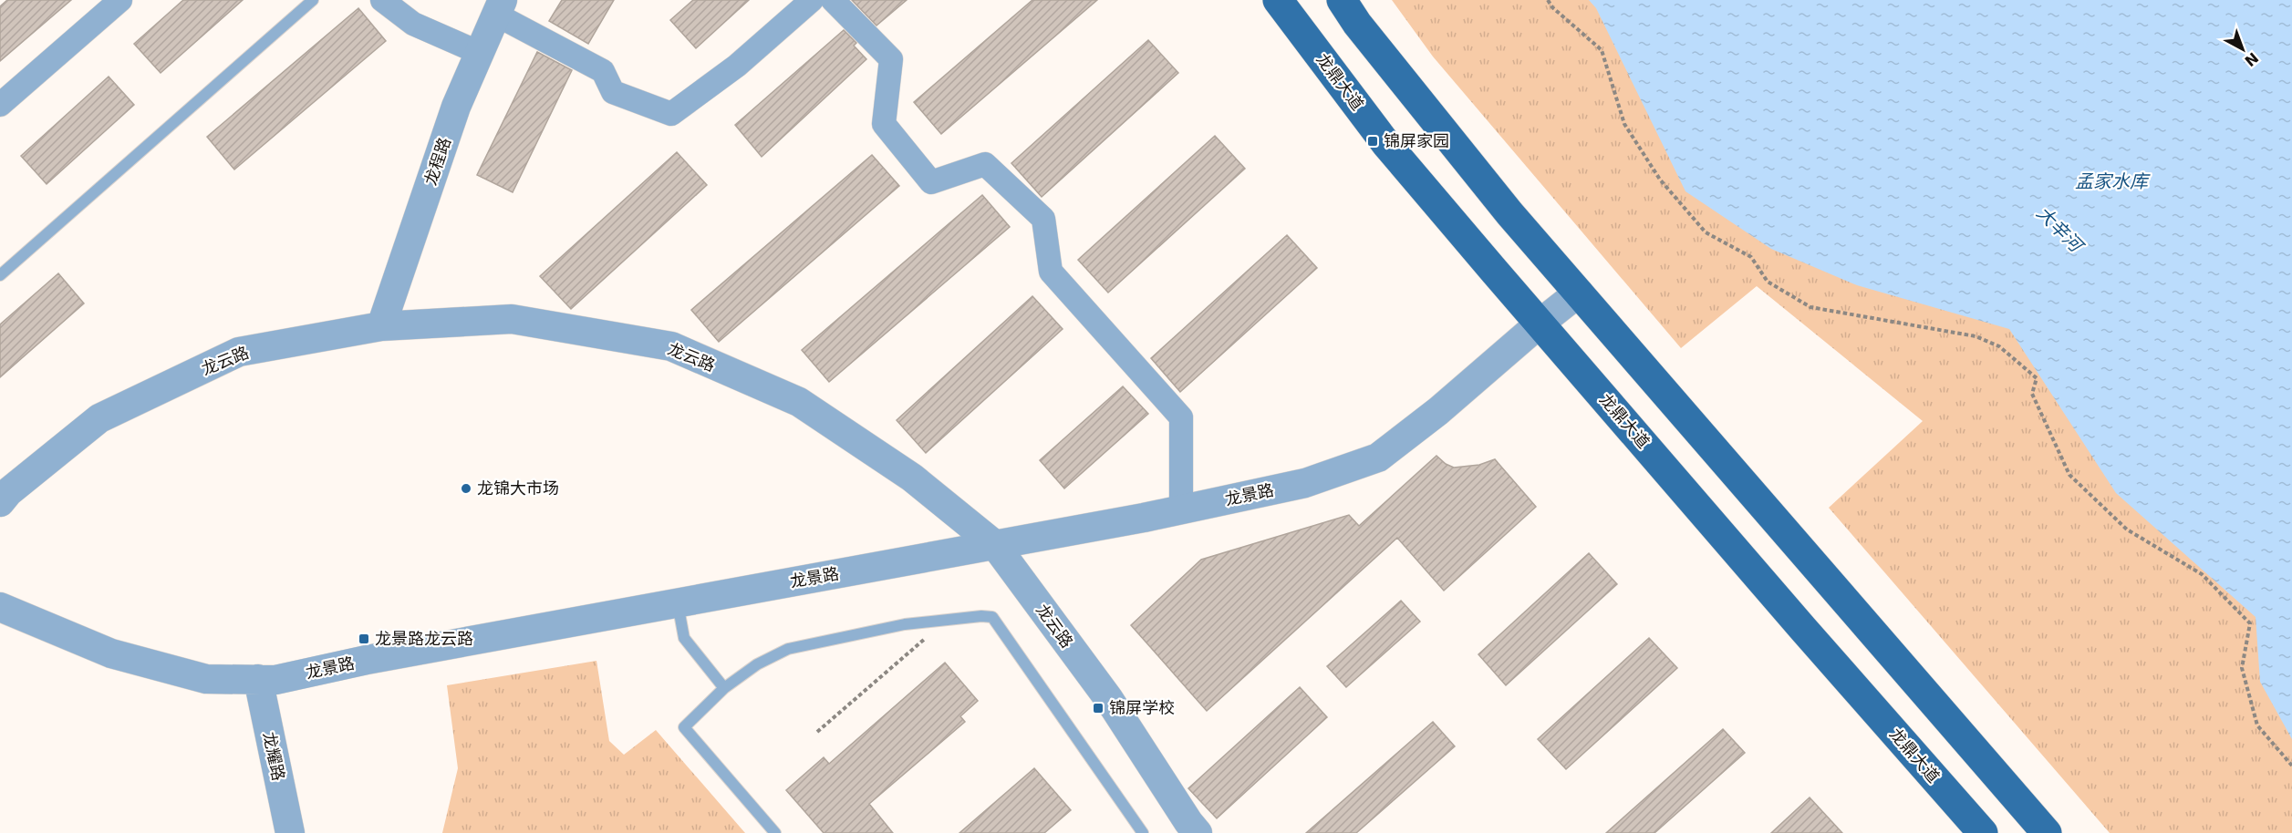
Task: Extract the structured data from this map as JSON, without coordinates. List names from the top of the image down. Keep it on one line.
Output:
{"streets":{"main road":["龙鼎大道"],"street":["龙程路","龙云路","龙景路","龙耀路"]},"crossings":[["龙鼎大道","龙景路"],["龙程路","龙云路"],["龙云路","龙景路"],["龙景路","龙耀路"]],"water":["孟家水库","大辛河"],"places":{"transit":["锦屏家园","龙景路龙云路","锦屏学校"],"other":["龙锦大市场"]},"north":"bottom right"}
